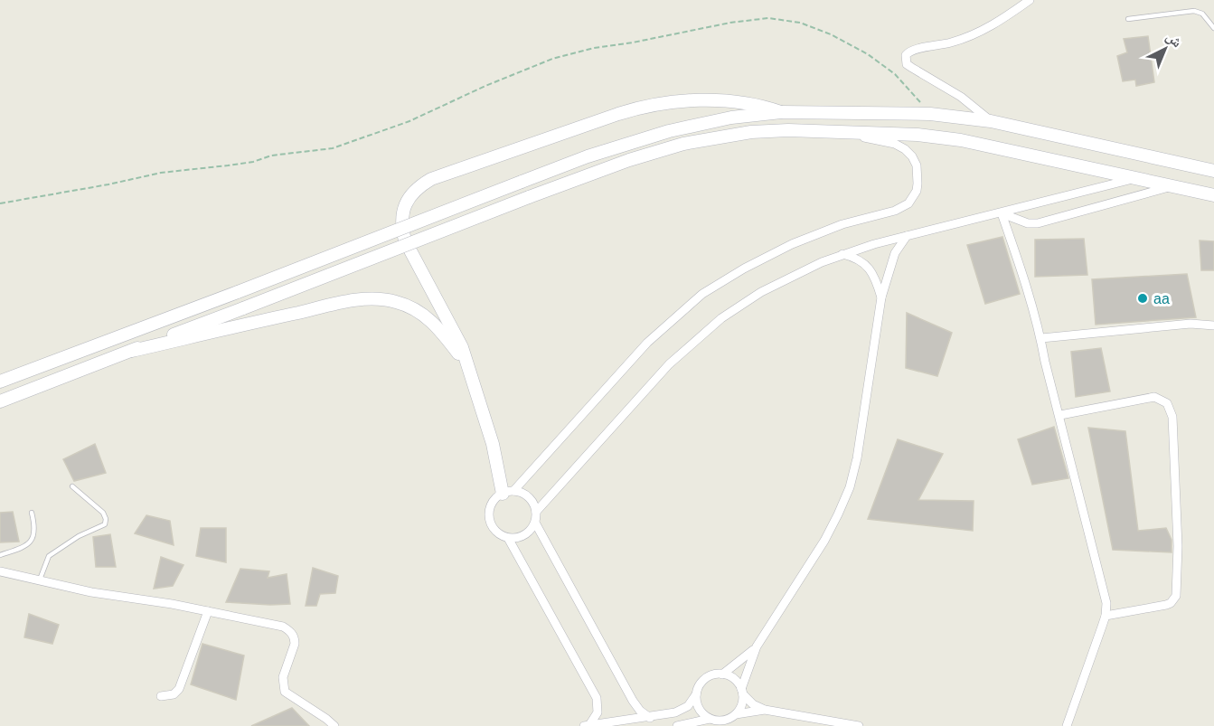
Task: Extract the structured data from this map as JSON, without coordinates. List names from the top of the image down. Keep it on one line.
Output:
{"places":["aa"],"north":"top right"}
